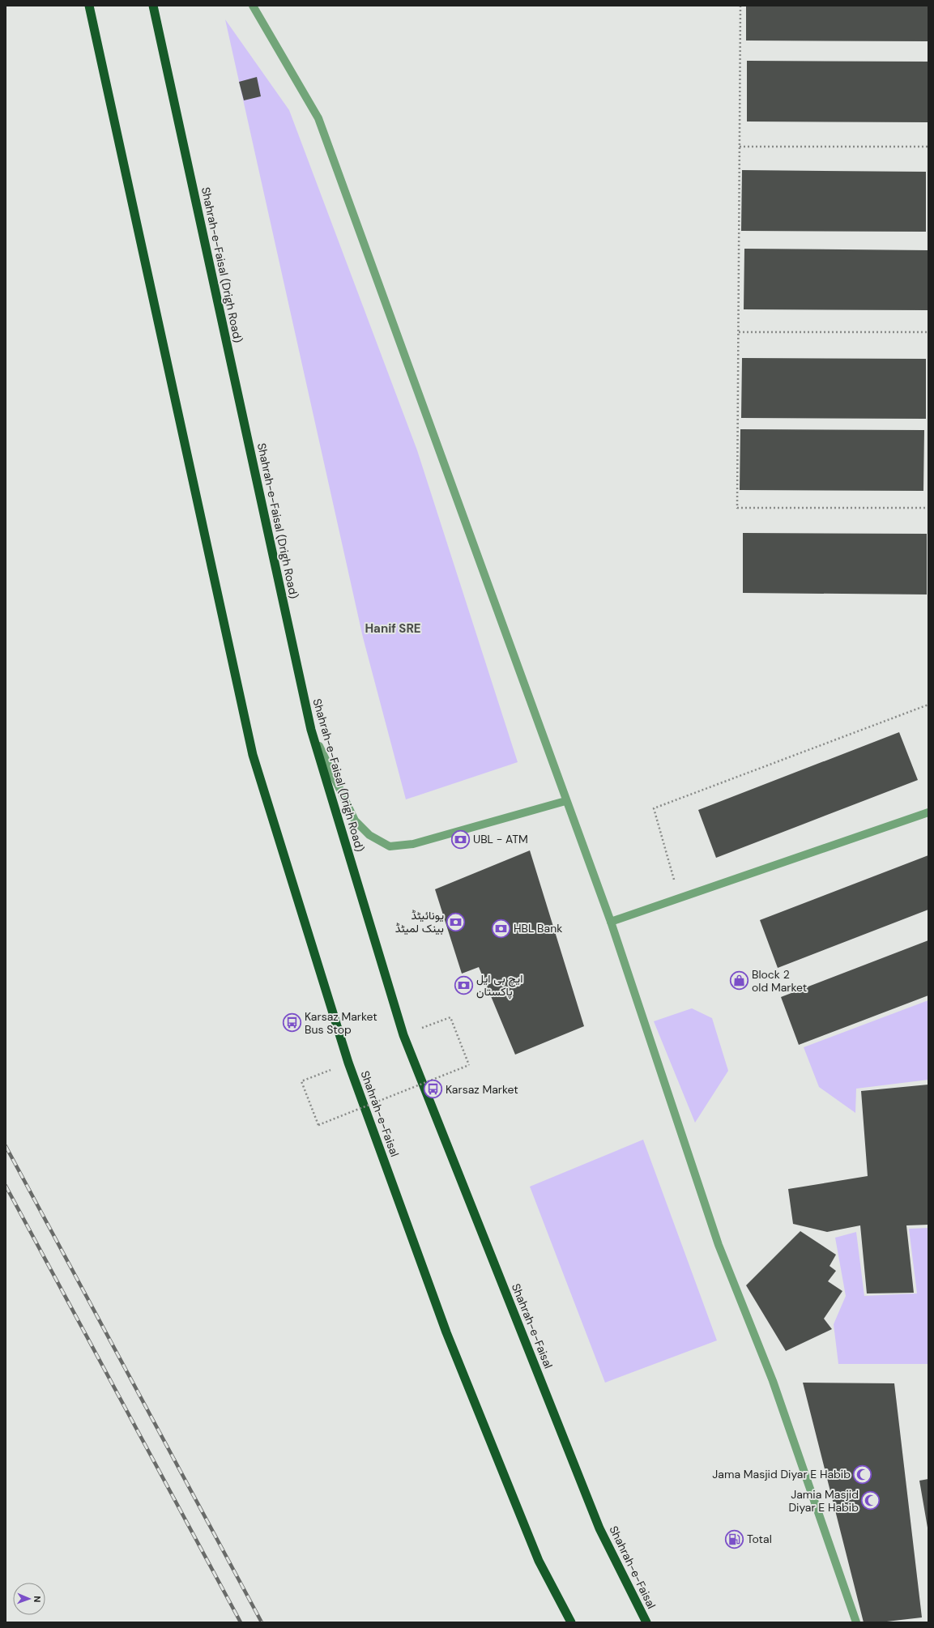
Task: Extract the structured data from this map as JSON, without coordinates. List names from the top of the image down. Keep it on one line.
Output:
{"streets":{"highway":["Shahrah-e-Faisal (Drigh Road)","Shahrah-e-Faisal"]},"crossings":[["Shahrah-e-Faisal (Drigh Road)","Shahrah-e-Faisal"]],"districts":["Hanif SRE"],"places":{"bank":["UBL - ATM","یونائیٹڈ بینک لمیٹڈ","HBL Bank","ایچ بی ایل پاکستان"],"shop":["Block 2 old Market"],"bus stop":["Karsaz Market Bus Stop","Karsaz Market"],"mosque":["Jama Masjid Diyar E Habib","Jamia Masjid Diyar E Habib"],"fuel station":["Total"]},"north":"right"}
